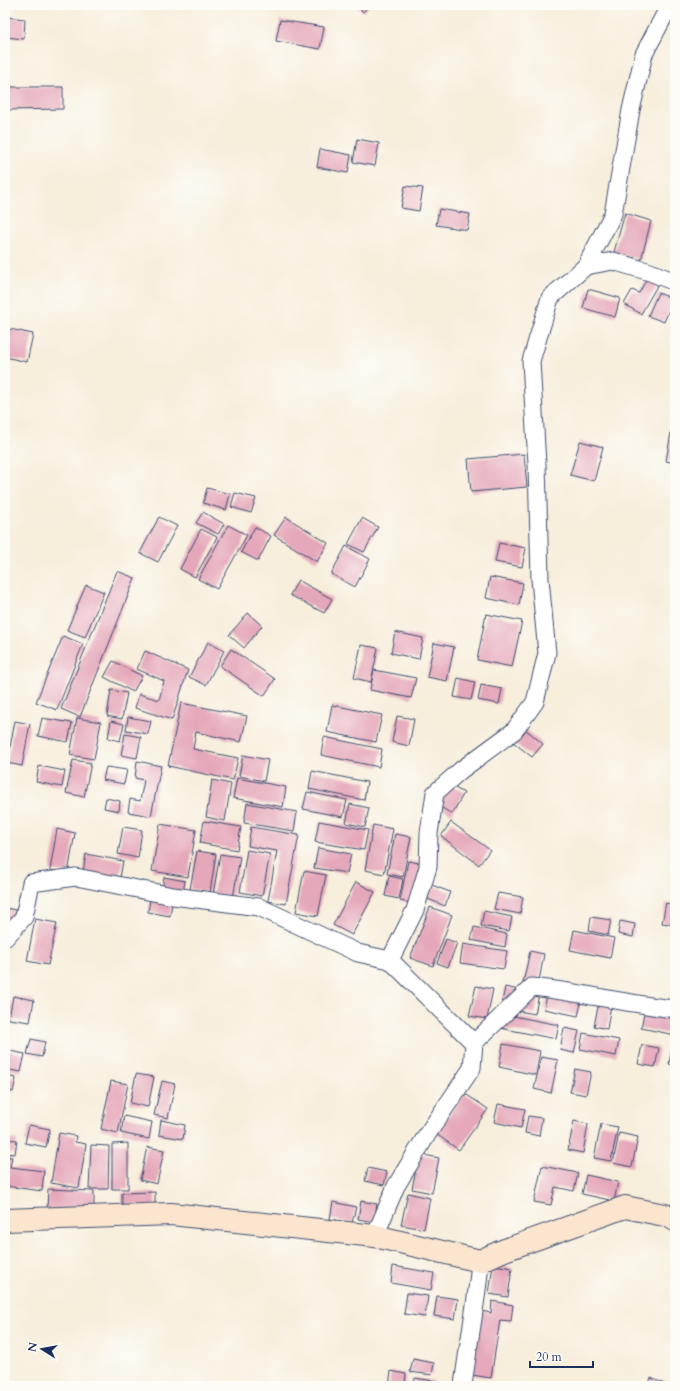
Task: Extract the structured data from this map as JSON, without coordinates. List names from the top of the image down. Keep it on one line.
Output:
{"scale_bar":"20 m","north":"left"}
